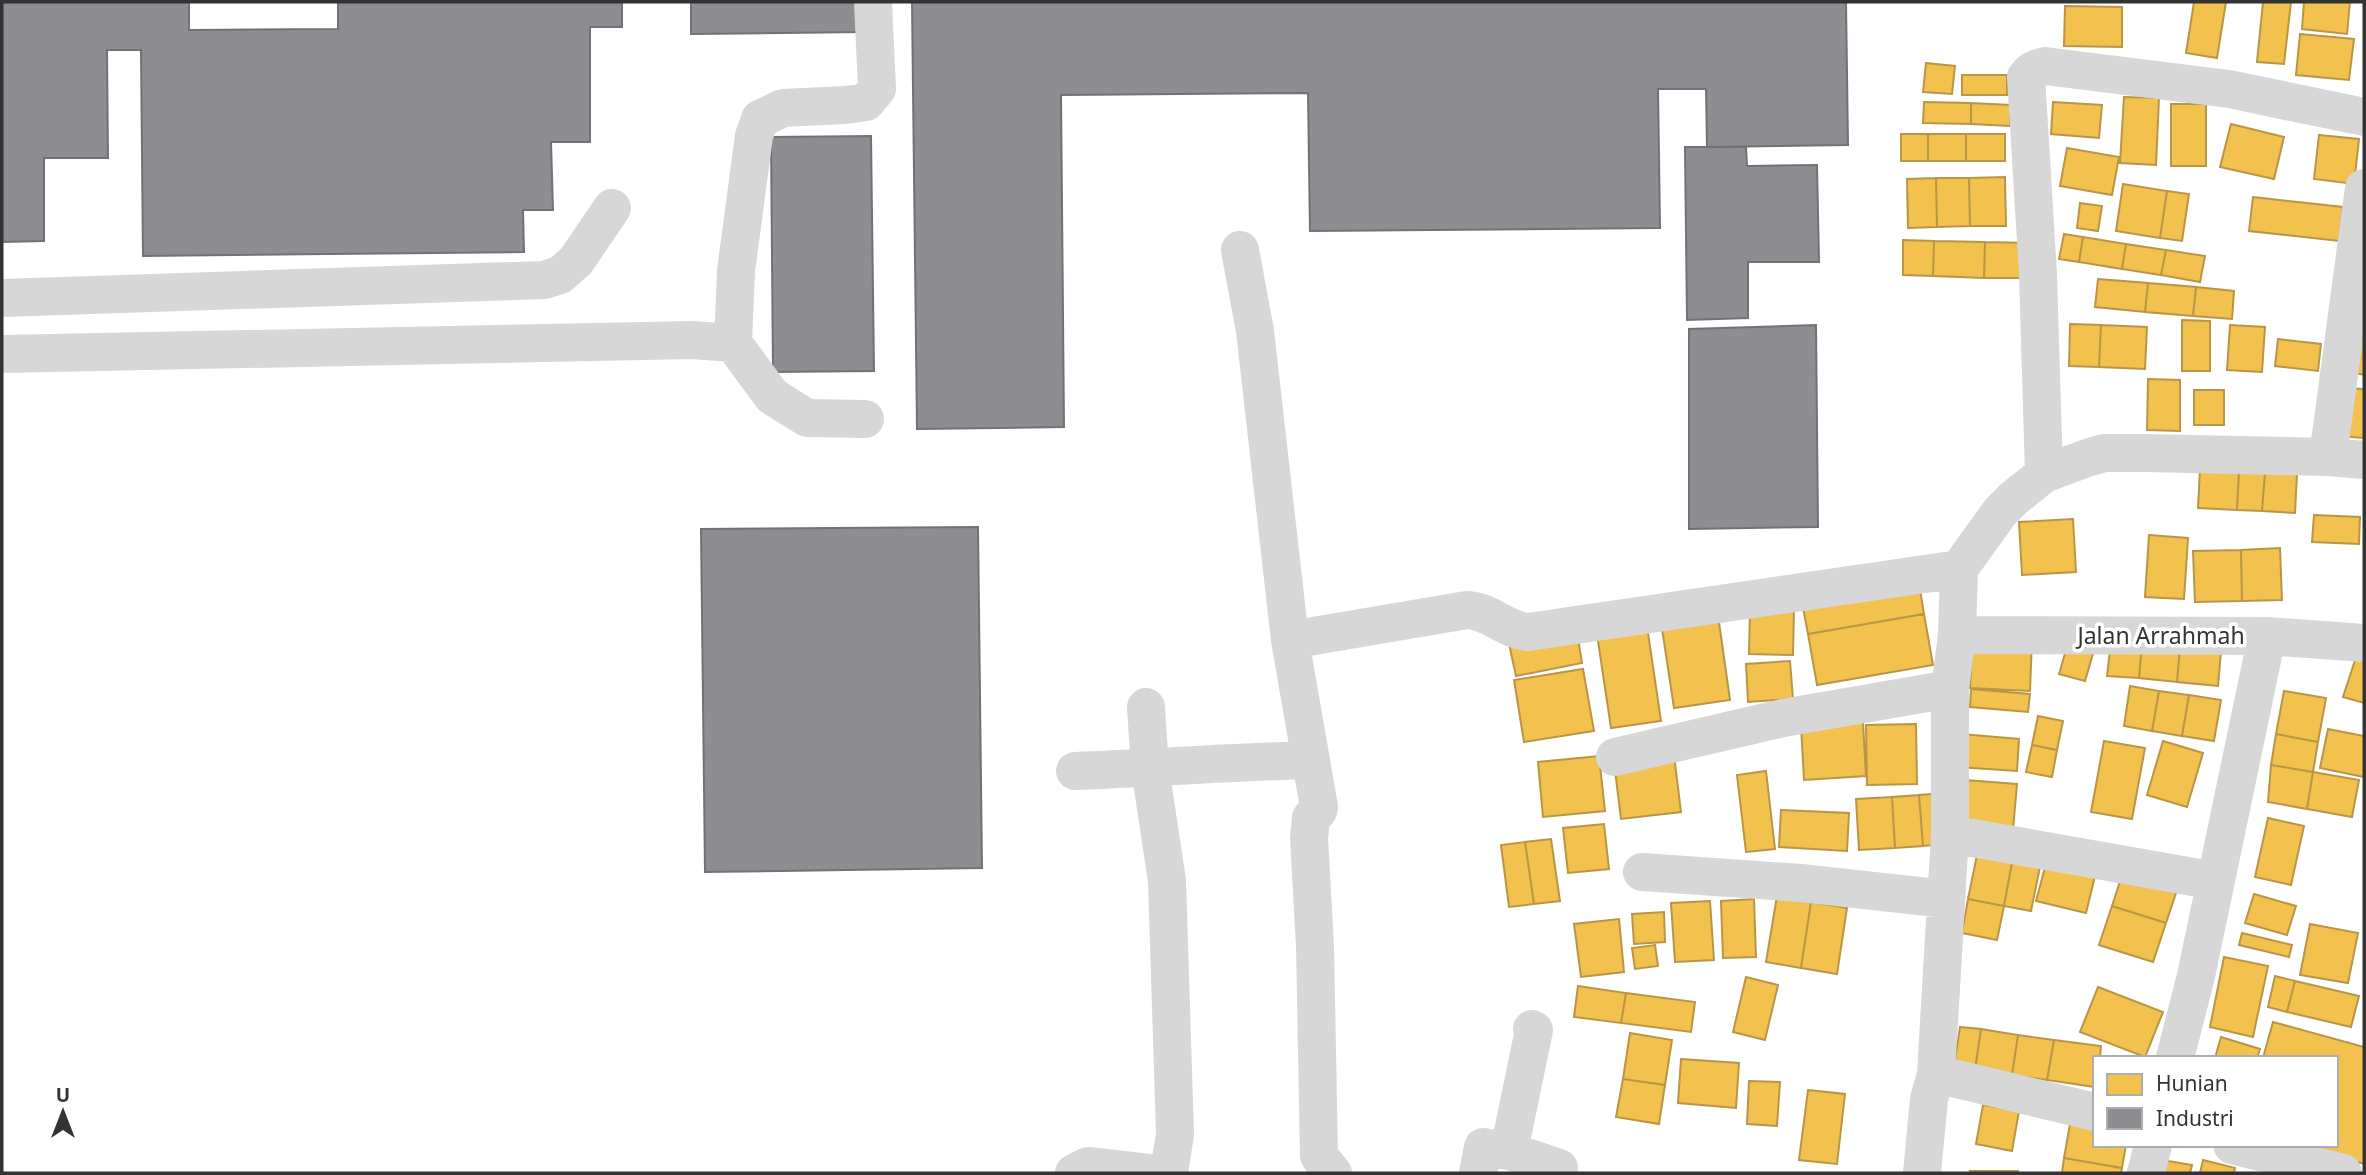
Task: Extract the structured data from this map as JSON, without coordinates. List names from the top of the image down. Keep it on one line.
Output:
{"streets":{"street":["Jalan Arrahmah"]},"legend":["Hunian","Industri"],"north":"top"}
